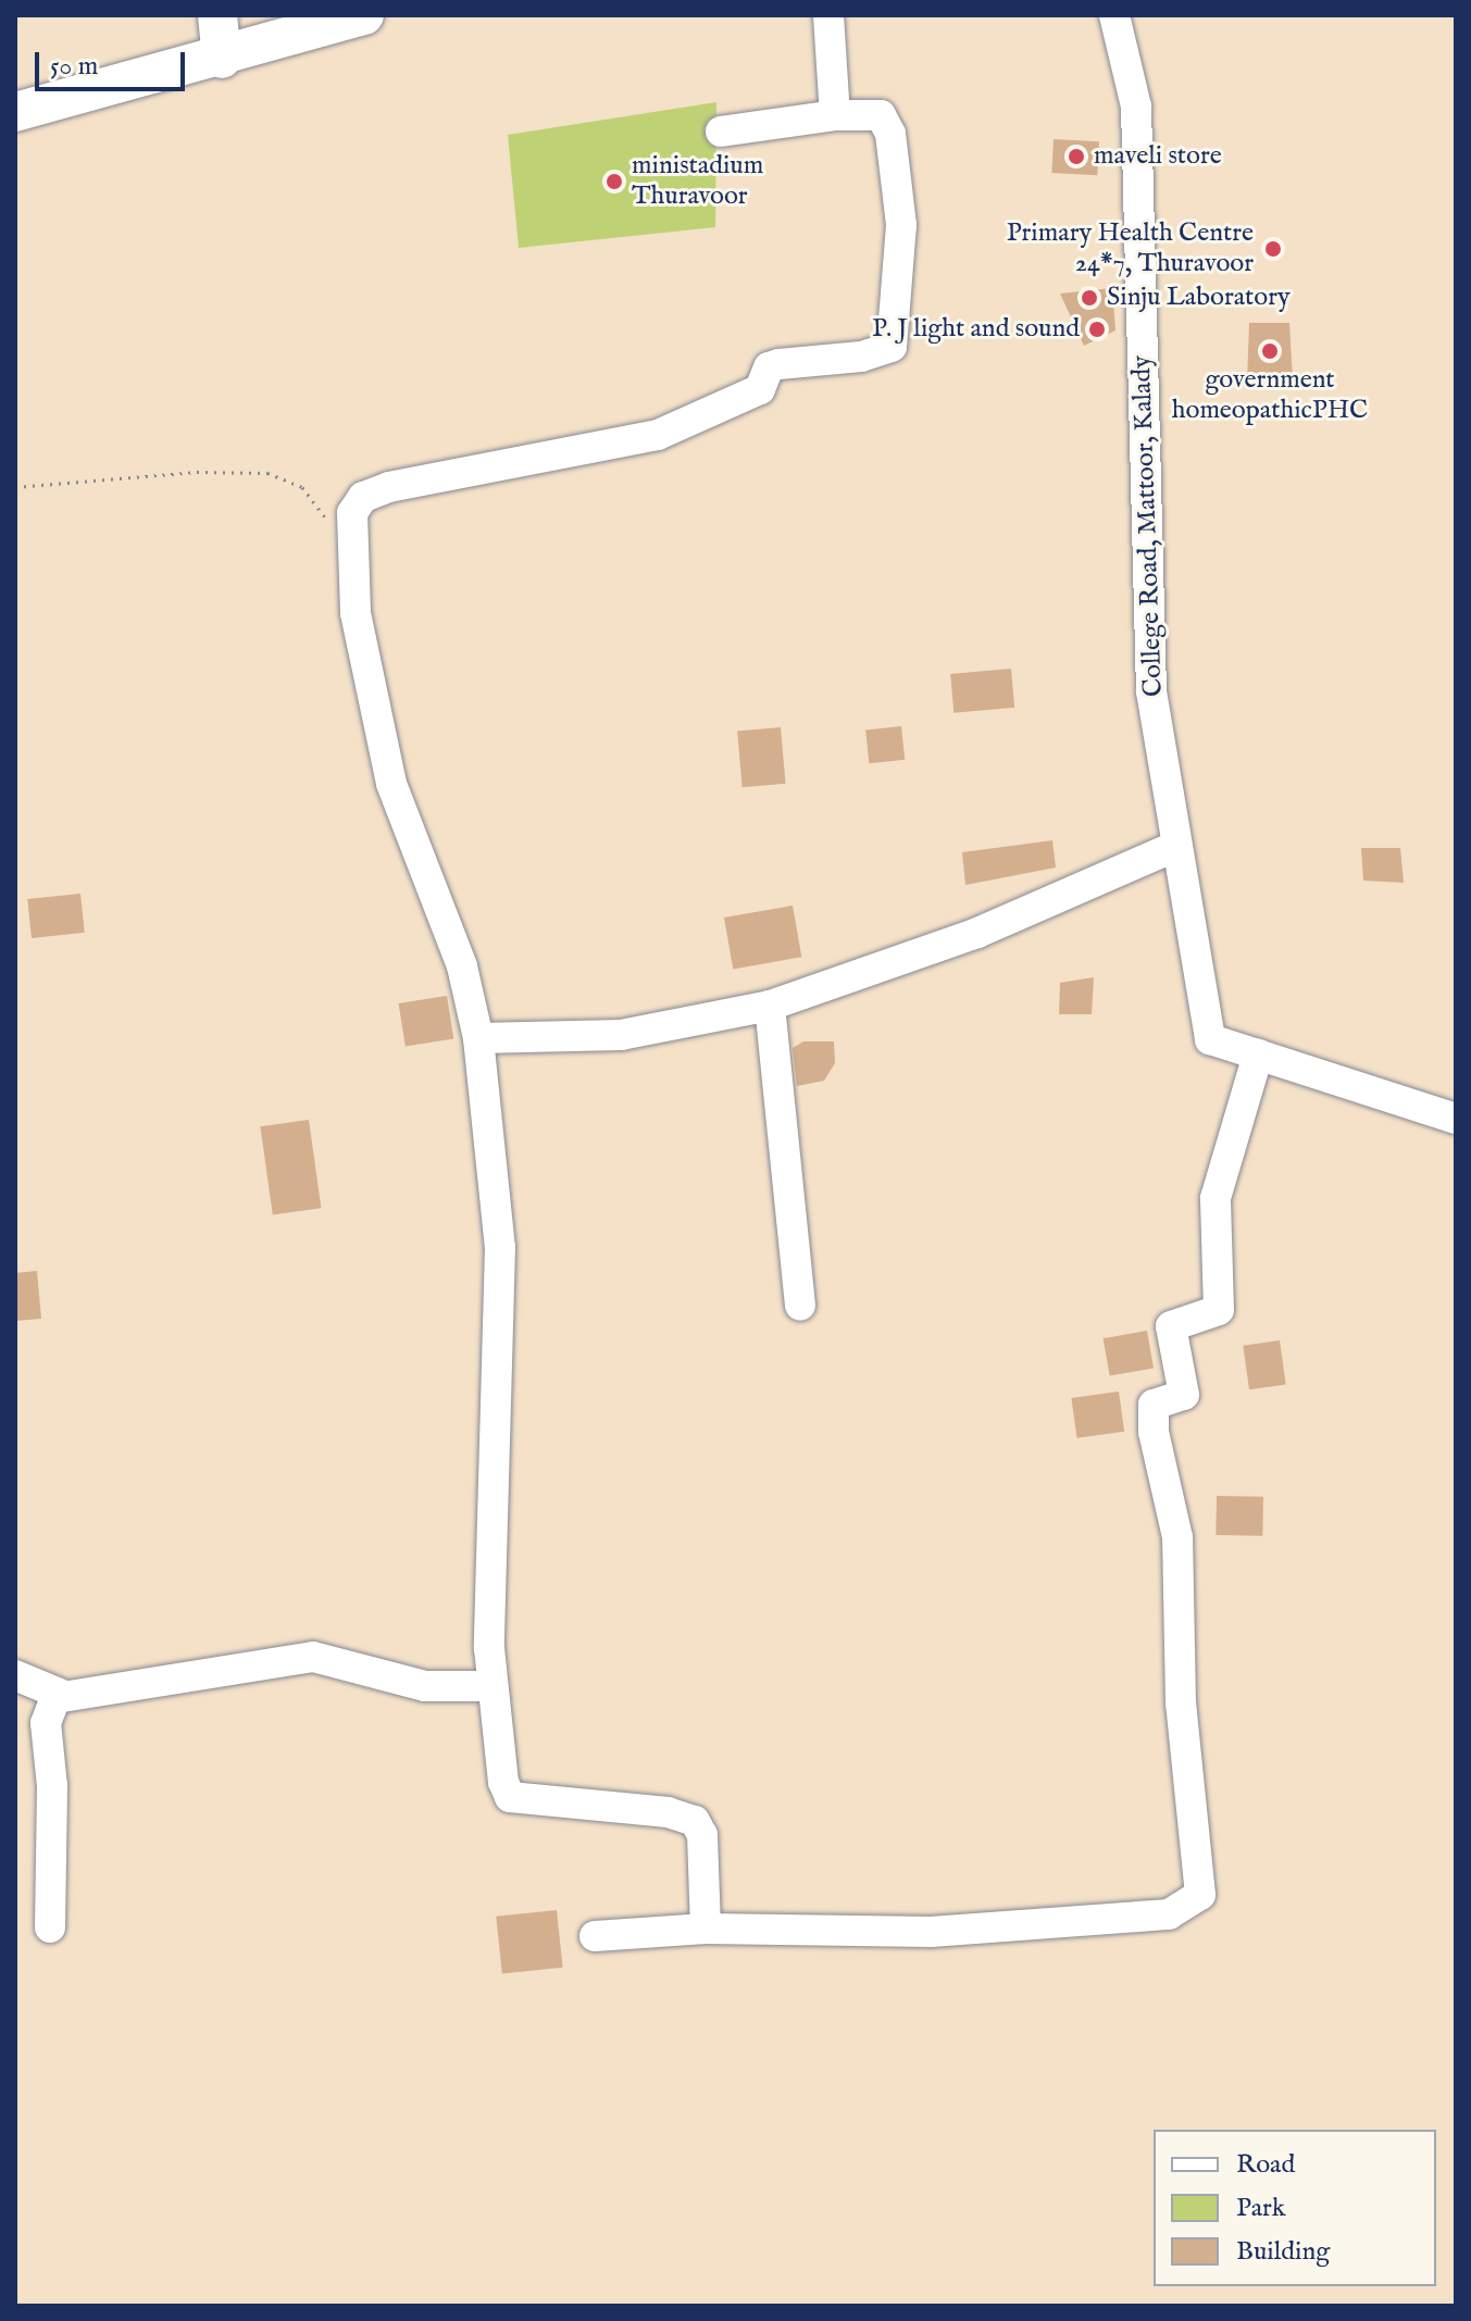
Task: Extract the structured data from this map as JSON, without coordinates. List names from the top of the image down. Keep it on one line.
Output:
{"streets":{"street":["College Road, Mattoor, Kalady"]},"places":["maveli store","ministadium Thuravoor","Primary Health Centre 24*7, Thuravoor","Sinju Laboratory","P. J light and sound","government homeopathicPHC"],"legend":["Road","Park","Building"],"scale_bar":"50 m"}
